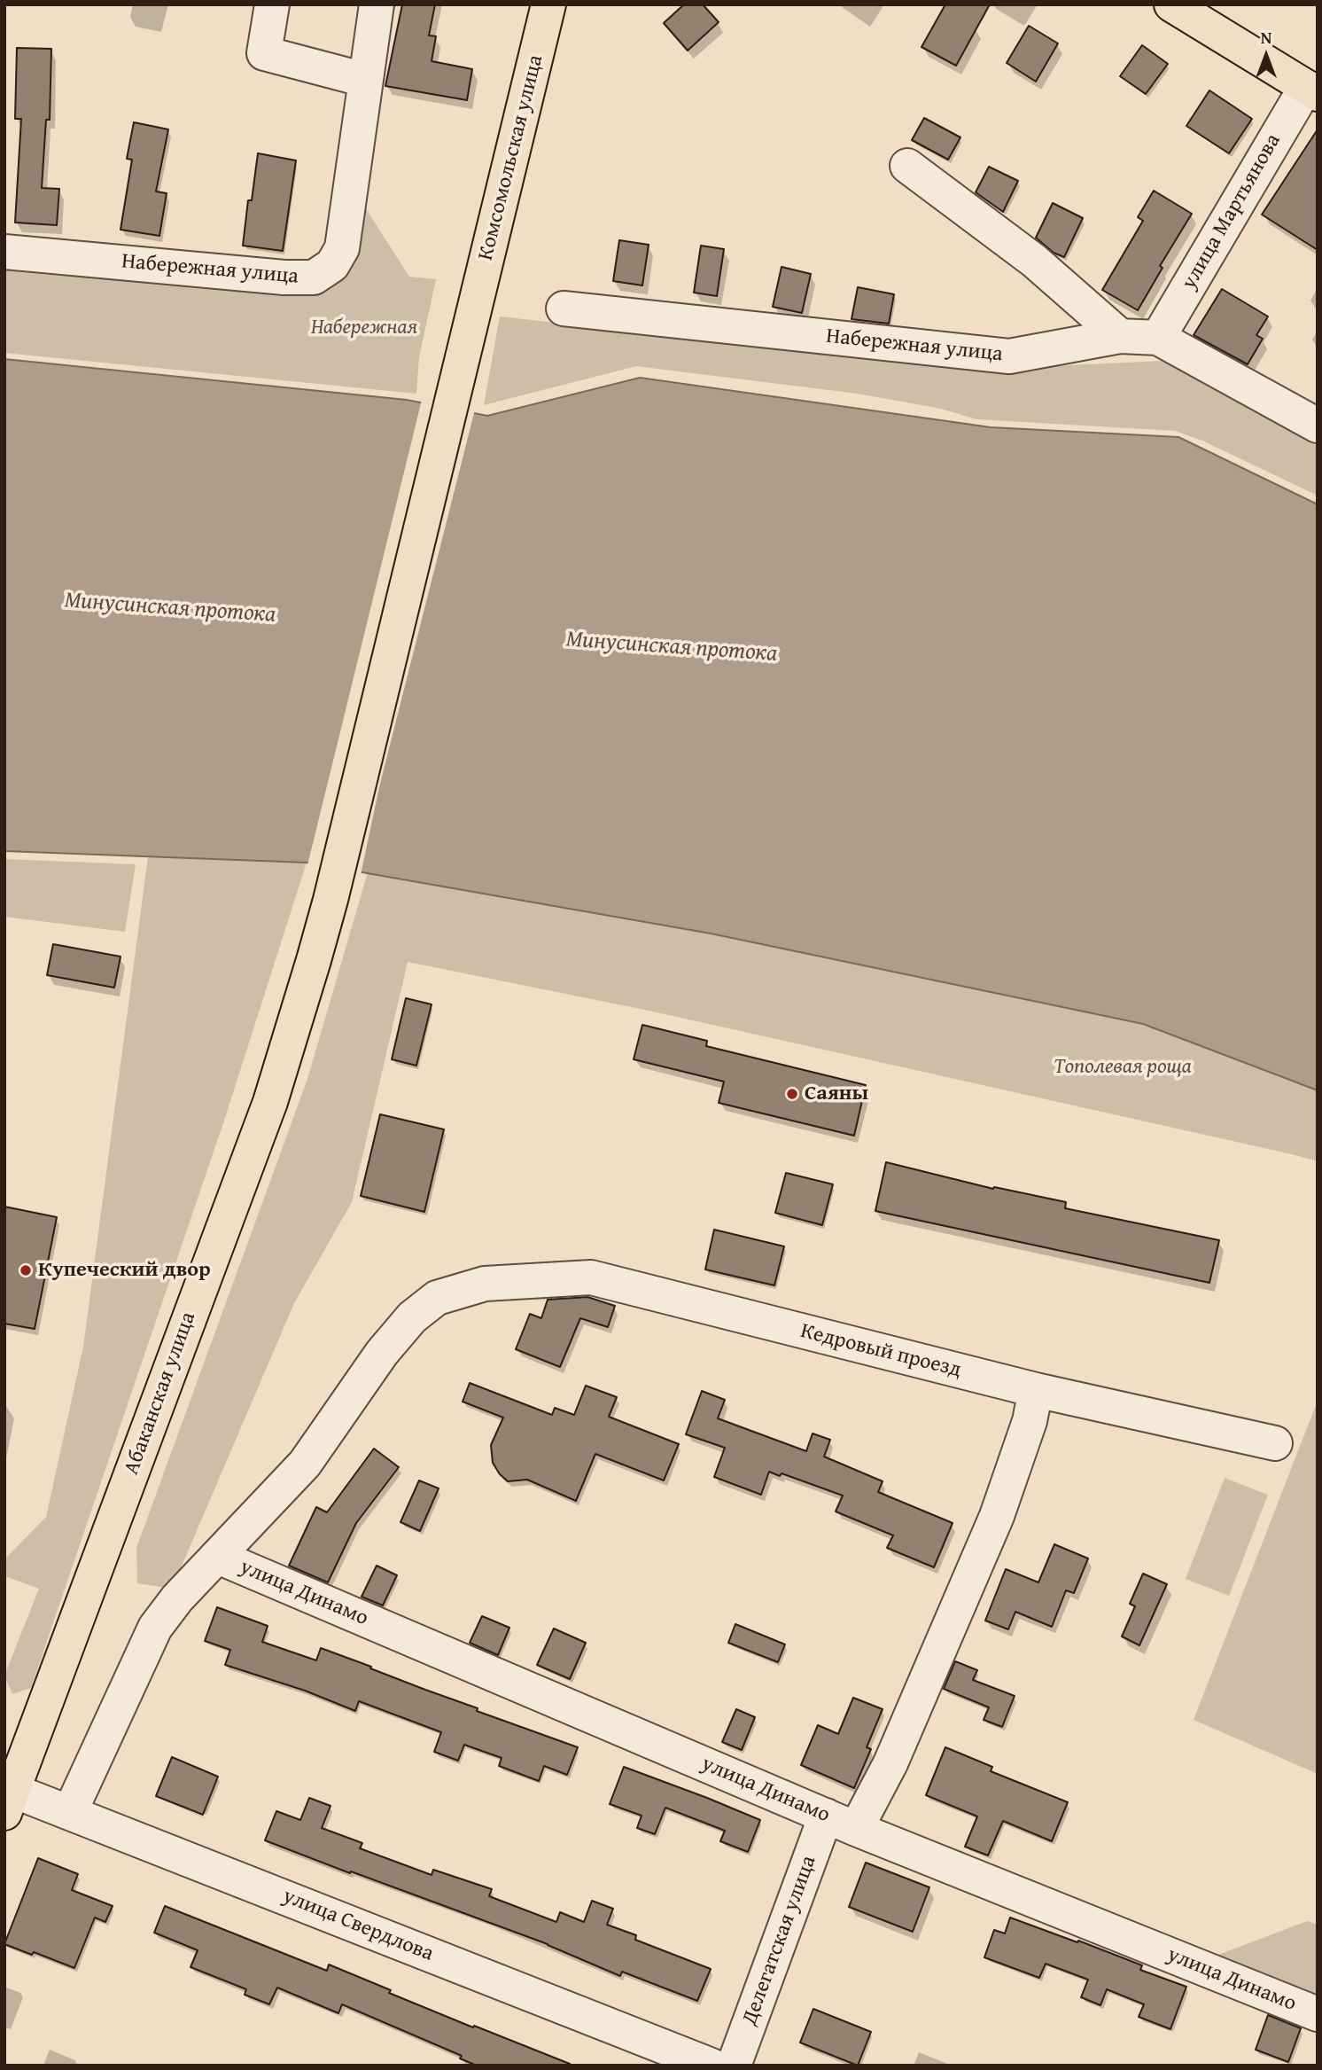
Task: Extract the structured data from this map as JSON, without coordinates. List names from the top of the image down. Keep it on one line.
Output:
{"streets":{"main road":["Комсомольская улица","Абаканская улица"],"street":["улица Мартьянова","Набережная улица","Кедровый проезд","улица Динамо","улица Свердлова","Делегатская улица"]},"crossings":[["Комсомольская улица","Абаканская улица"],["улица Мартьянова","Набережная улица"],["Кедровый проезд","улица Динамо"],["Кедровый проезд","Делегатская улица"],["Абаканская улица","улица Свердлова"],["улица Динамо","Делегатская улица"]],"water":["Минусинская протока"],"parks":["Набережная","Тополевая роща"],"places":["Саяны","Купеческий двор"],"north":"top"}
